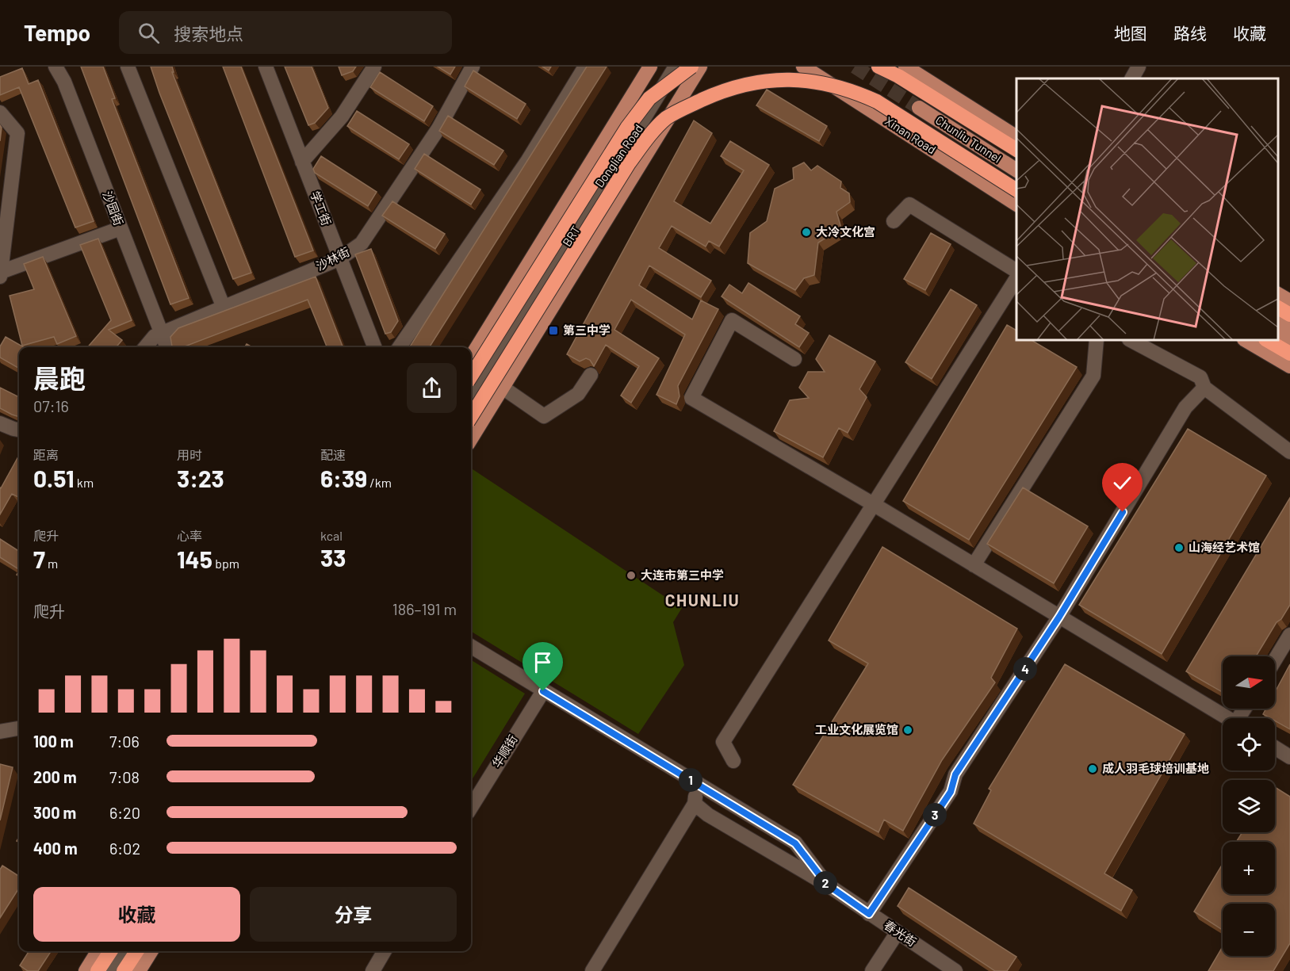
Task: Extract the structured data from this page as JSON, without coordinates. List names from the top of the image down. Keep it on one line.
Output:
{"streets":{"highway":["Donglian Road"],"main road":["Xinan Road","Chunliu Tunnel"],"street":["沙园街","学工街","BRT","沙林街","华顺街","春光街"]},"crossings":[["沙园街","沙林街"],["学工街","沙林街"],["华顺街","春光街"]],"districts":["CHUNLIU"],"places":{"other":["大冷文化宫","山海经艺术馆","大连市第三中学","工业文化展览馆","成人羽毛球培训基地"],"transit":["第三中学"]},"north":"right","page":{"header":"Tempo","search":"搜索地点","nav":["地图","路线","收藏"],"heading":["晨跑","07:16"],"stats":[["距离","0.51 km"],["用时","3:23"],["配速","6:39 /km"],["爬升","7 m"],["心率","145 bpm"],["kcal","33"]],"chart":["爬升","186–191 m"],"map_buttons":["+","−"],"pins":["4","1","3","2"],"list":[{"name":"100 m","note":"7:06"},{"name":"200 m","note":"7:08"},{"name":"300 m","note":"6:20"},{"name":"400 m","note":"6:02"}],"buttons":["收藏","分享"]}}
